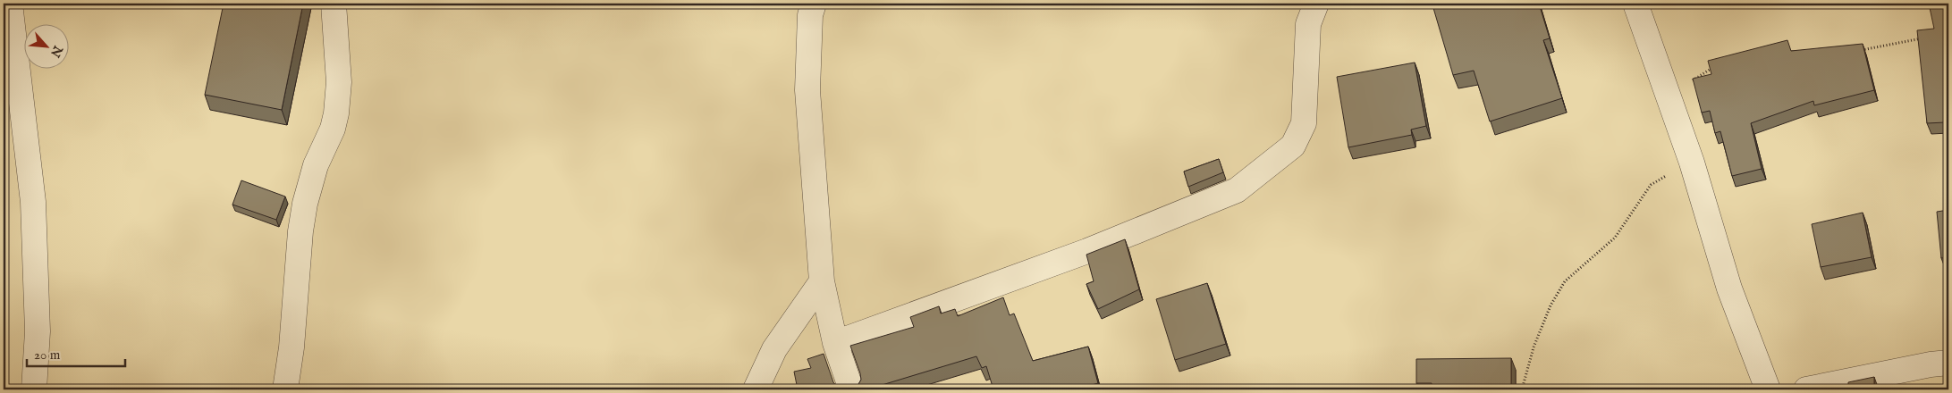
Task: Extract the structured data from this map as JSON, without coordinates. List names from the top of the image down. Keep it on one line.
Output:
{"scale_bar":"20 m","north":"bottom right"}
